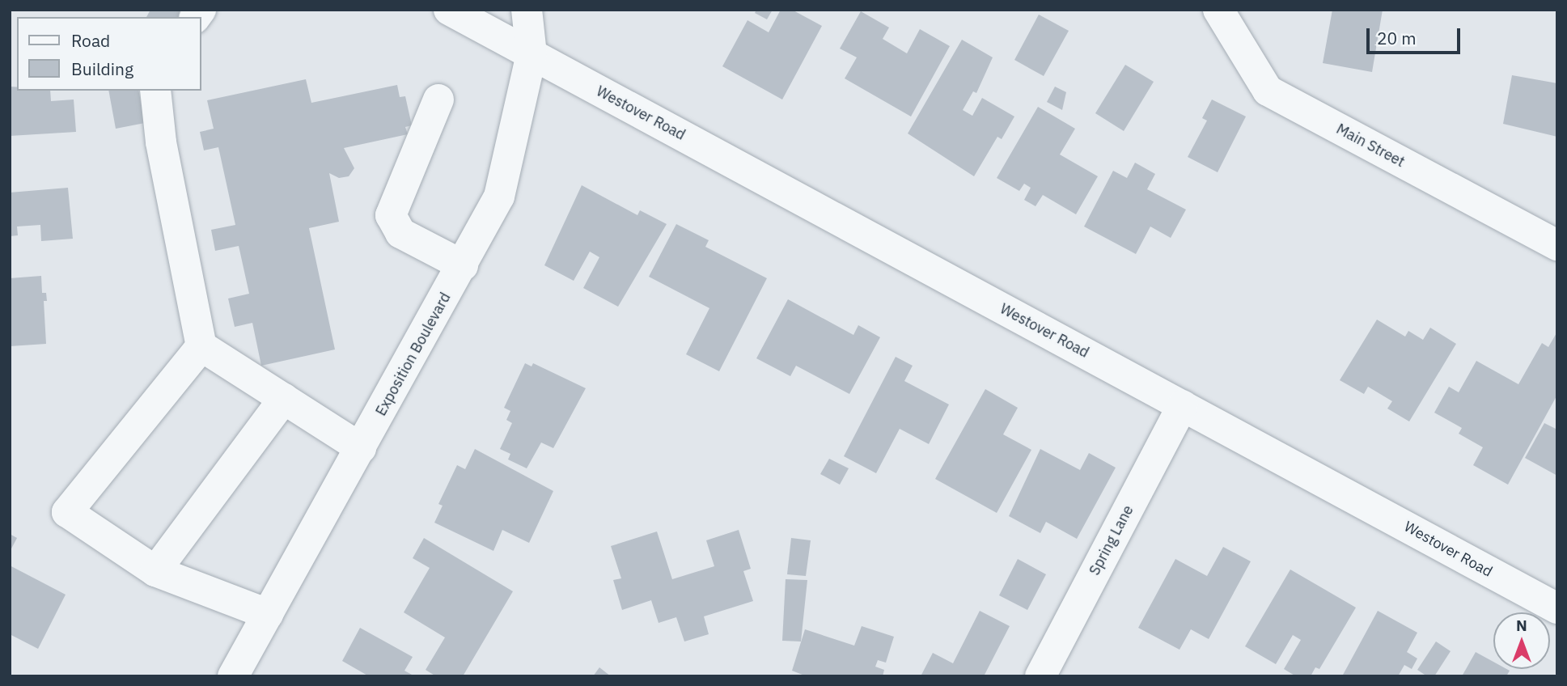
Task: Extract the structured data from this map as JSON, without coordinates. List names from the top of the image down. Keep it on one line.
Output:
{"streets":{"street":["Westover Road","Main Street","Exposition Boulevard","Spring Lane"]},"crossings":[["Westover Road","Exposition Boulevard"],["Westover Road","Spring Lane"]],"legend":["Road","Building"],"scale_bar":"20 m","north":"top"}
